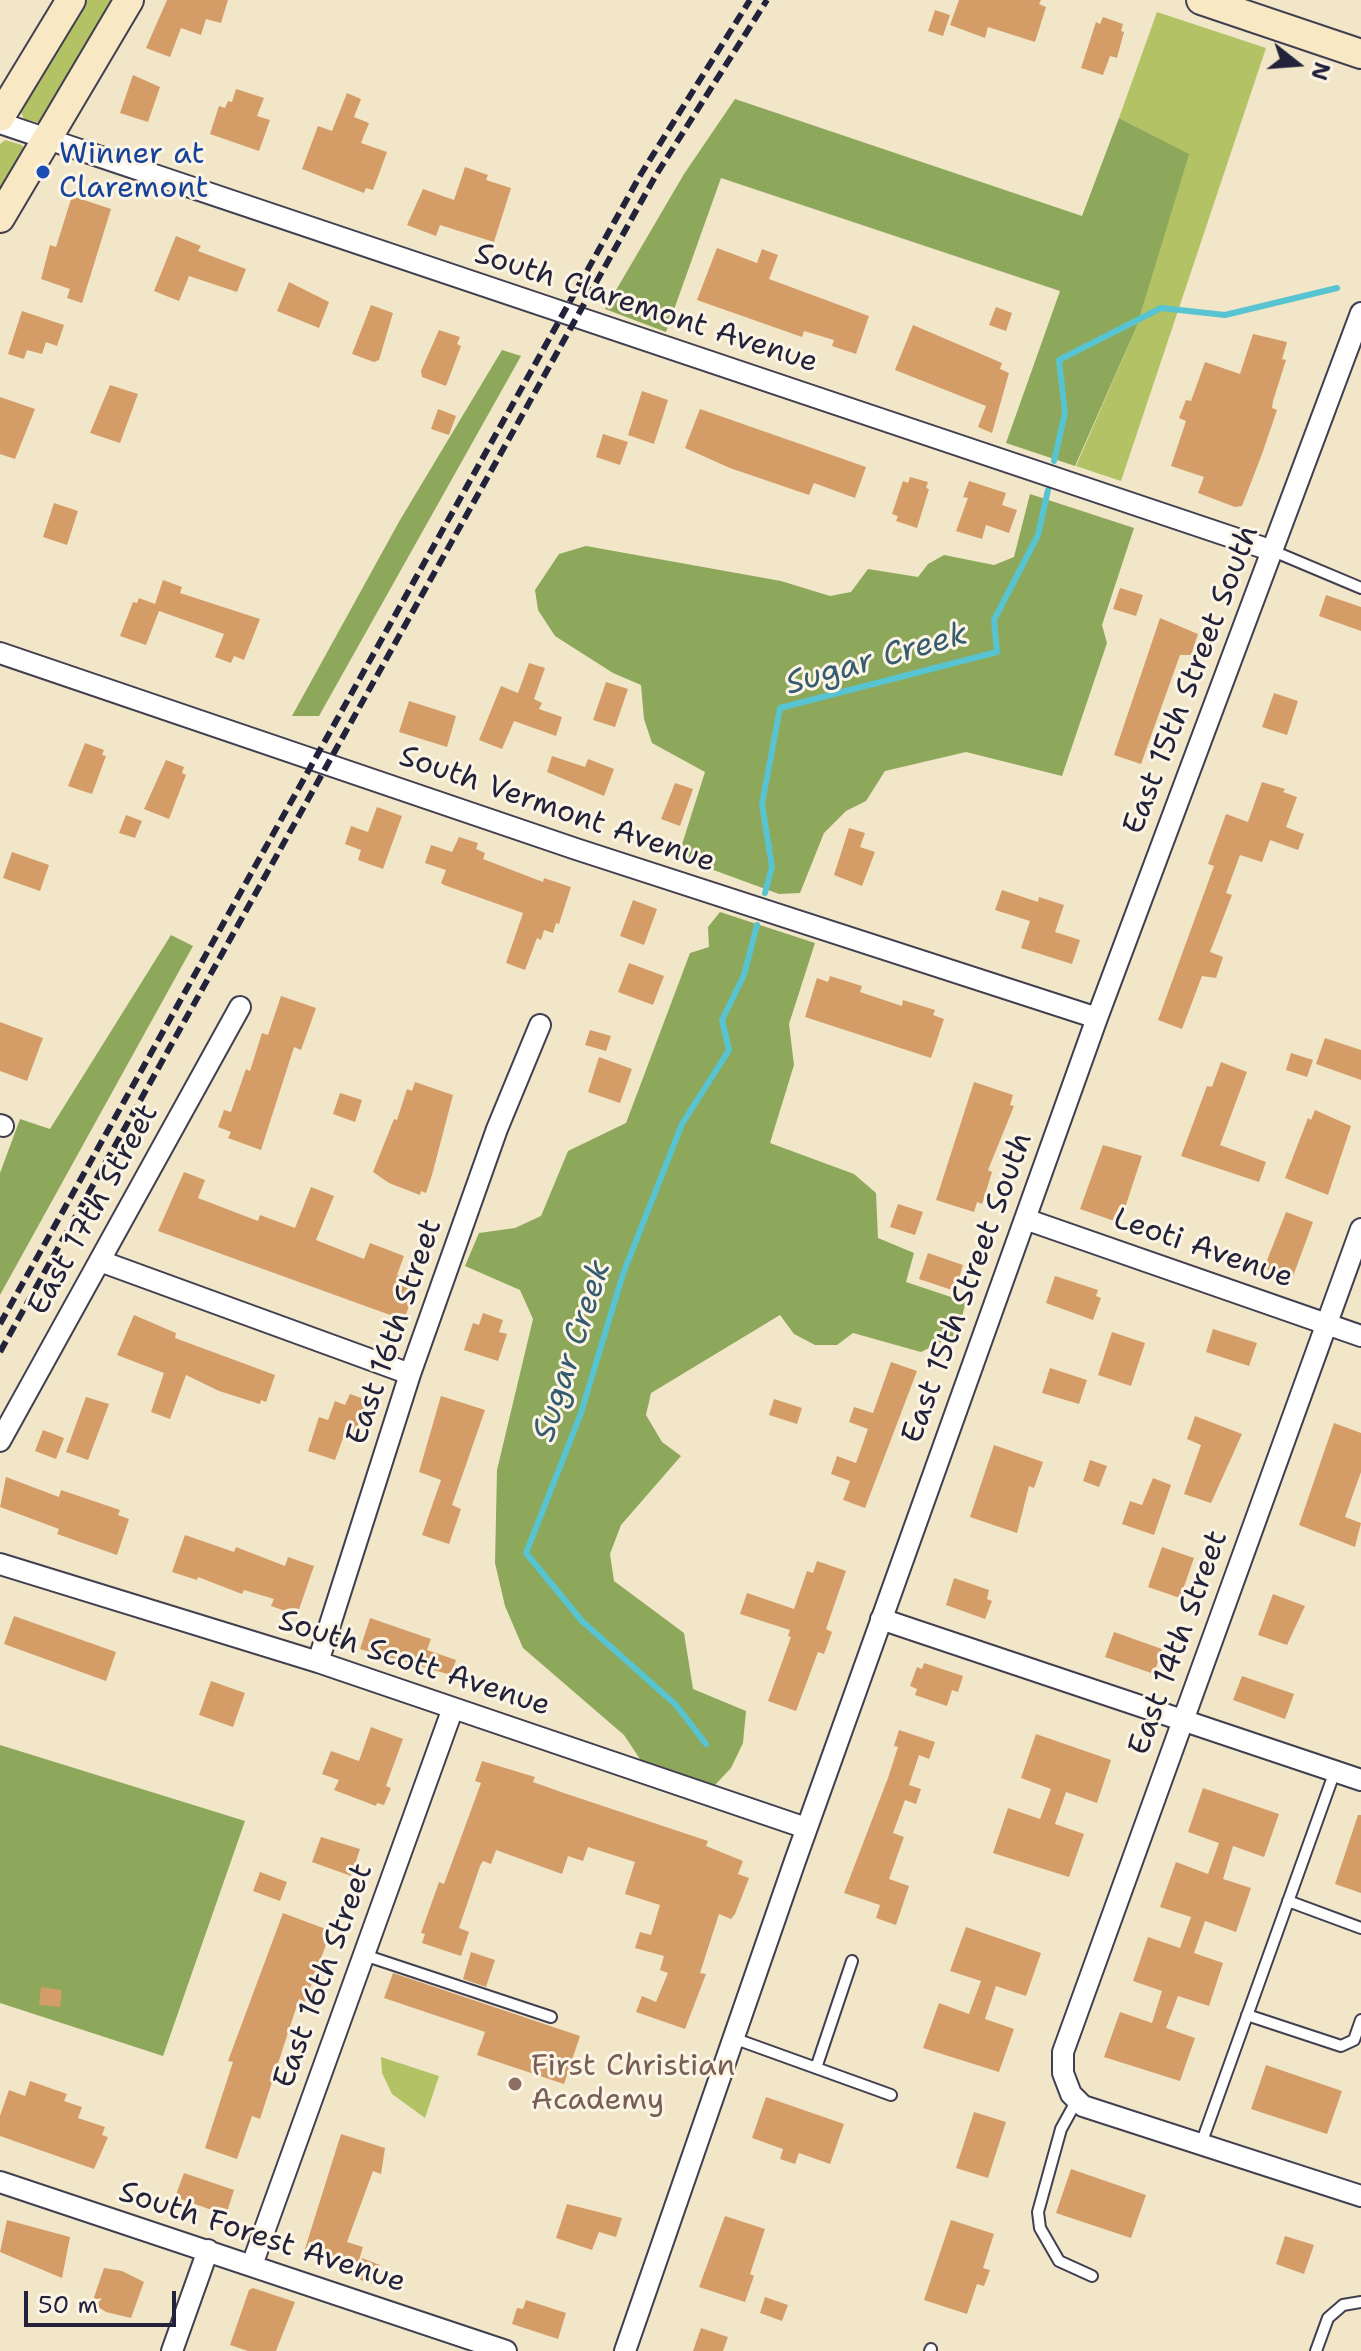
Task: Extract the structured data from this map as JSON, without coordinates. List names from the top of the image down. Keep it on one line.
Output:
{"streets":{"street":["South Claremont Avenue","East 15th Street South","South Vermont Avenue","East 17th Street","Leoti Avenue","East 16th Street","East 14th Street","South Scott Avenue","South Forest Avenue"]},"crossings":[["South Claremont Avenue","East 15th Street South"],["East 15th Street South","South Vermont Avenue"],["East 15th Street South","Leoti Avenue"],["East 15th Street South","South Scott Avenue"],["Leoti Avenue","East 14th Street"],["East 16th Street","South Scott Avenue"],["East 16th Street","South Forest Avenue"]],"water":["Sugar Creek"],"places":["Winner at Claremont","First Christian Academy"],"scale_bar":"50 m","north":"right"}
